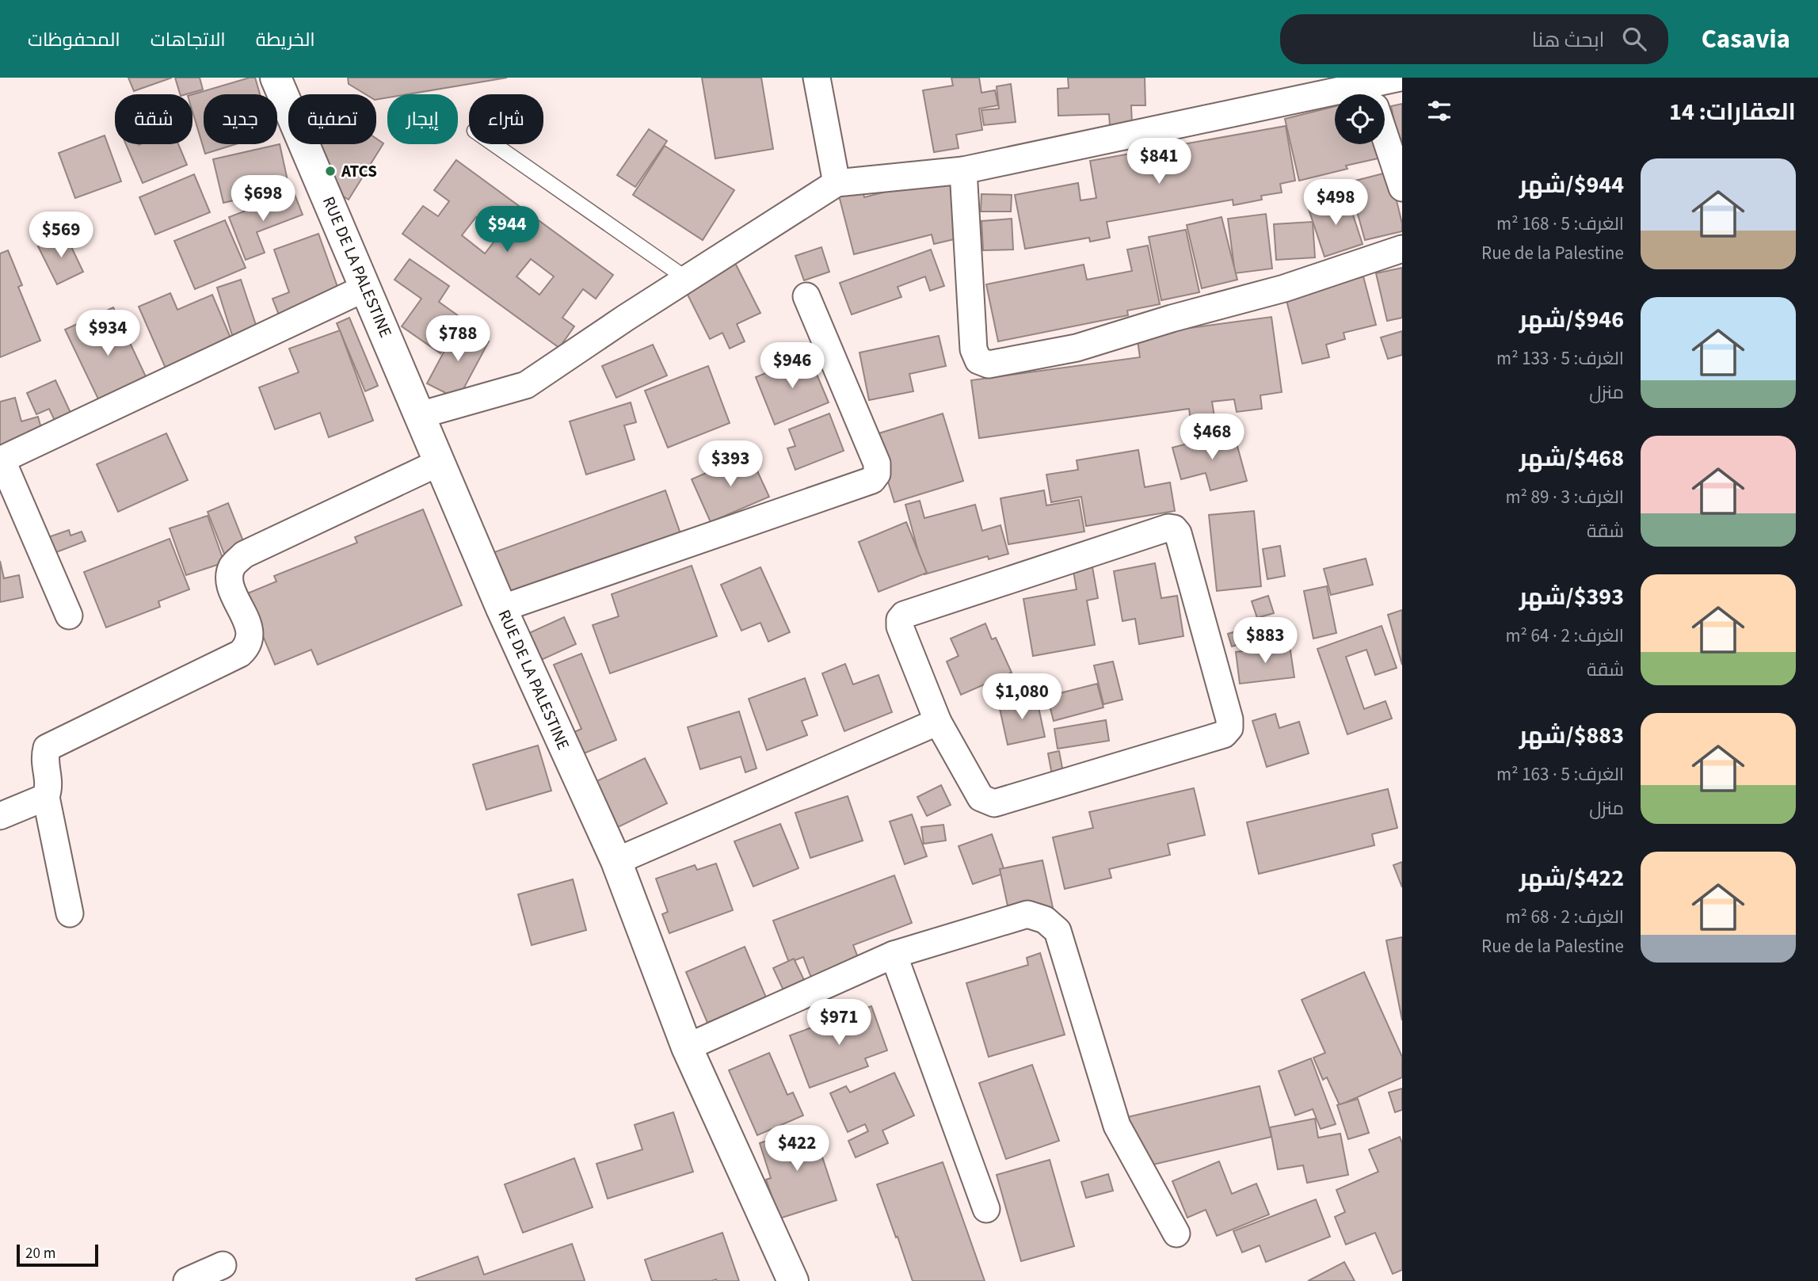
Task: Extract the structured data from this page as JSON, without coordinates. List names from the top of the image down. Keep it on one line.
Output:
{"streets":{"street":["RUE DE LA PALESTINE"]},"places":["ATCS"],"scale_bar":"20 m","page":{"header":"Casavia","search":"ابحث هنا","nav":["الخريطة","الاتجاهات","المحفوظات"],"heading":"العقارات: 14","chip":["شراء","إيجار","تصفية","جديد","شقة"],"price":["$841","$698","$498","$944","$569","$934","$788","$946","$468","$393","$883","$1,080","$971","$422"],"list":[{"name":"$944/شهر","note":"الغرف: 5 · 168 m² · Rue de la Palestine"},{"name":"$946/شهر","note":"الغرف: 5 · 133 m² · منزل"},{"name":"$468/شهر","note":"الغرف: 3 · 89 m² · شقة"},{"name":"$393/شهر","note":"الغرف: 2 · 64 m² · شقة"},{"name":"$883/شهر","note":"الغرف: 5 · 163 m² · منزل"},{"name":"$422/شهر","note":"الغرف: 2 · 68 m² · Rue de la Palestine"}],"scale":"20 m"}}
